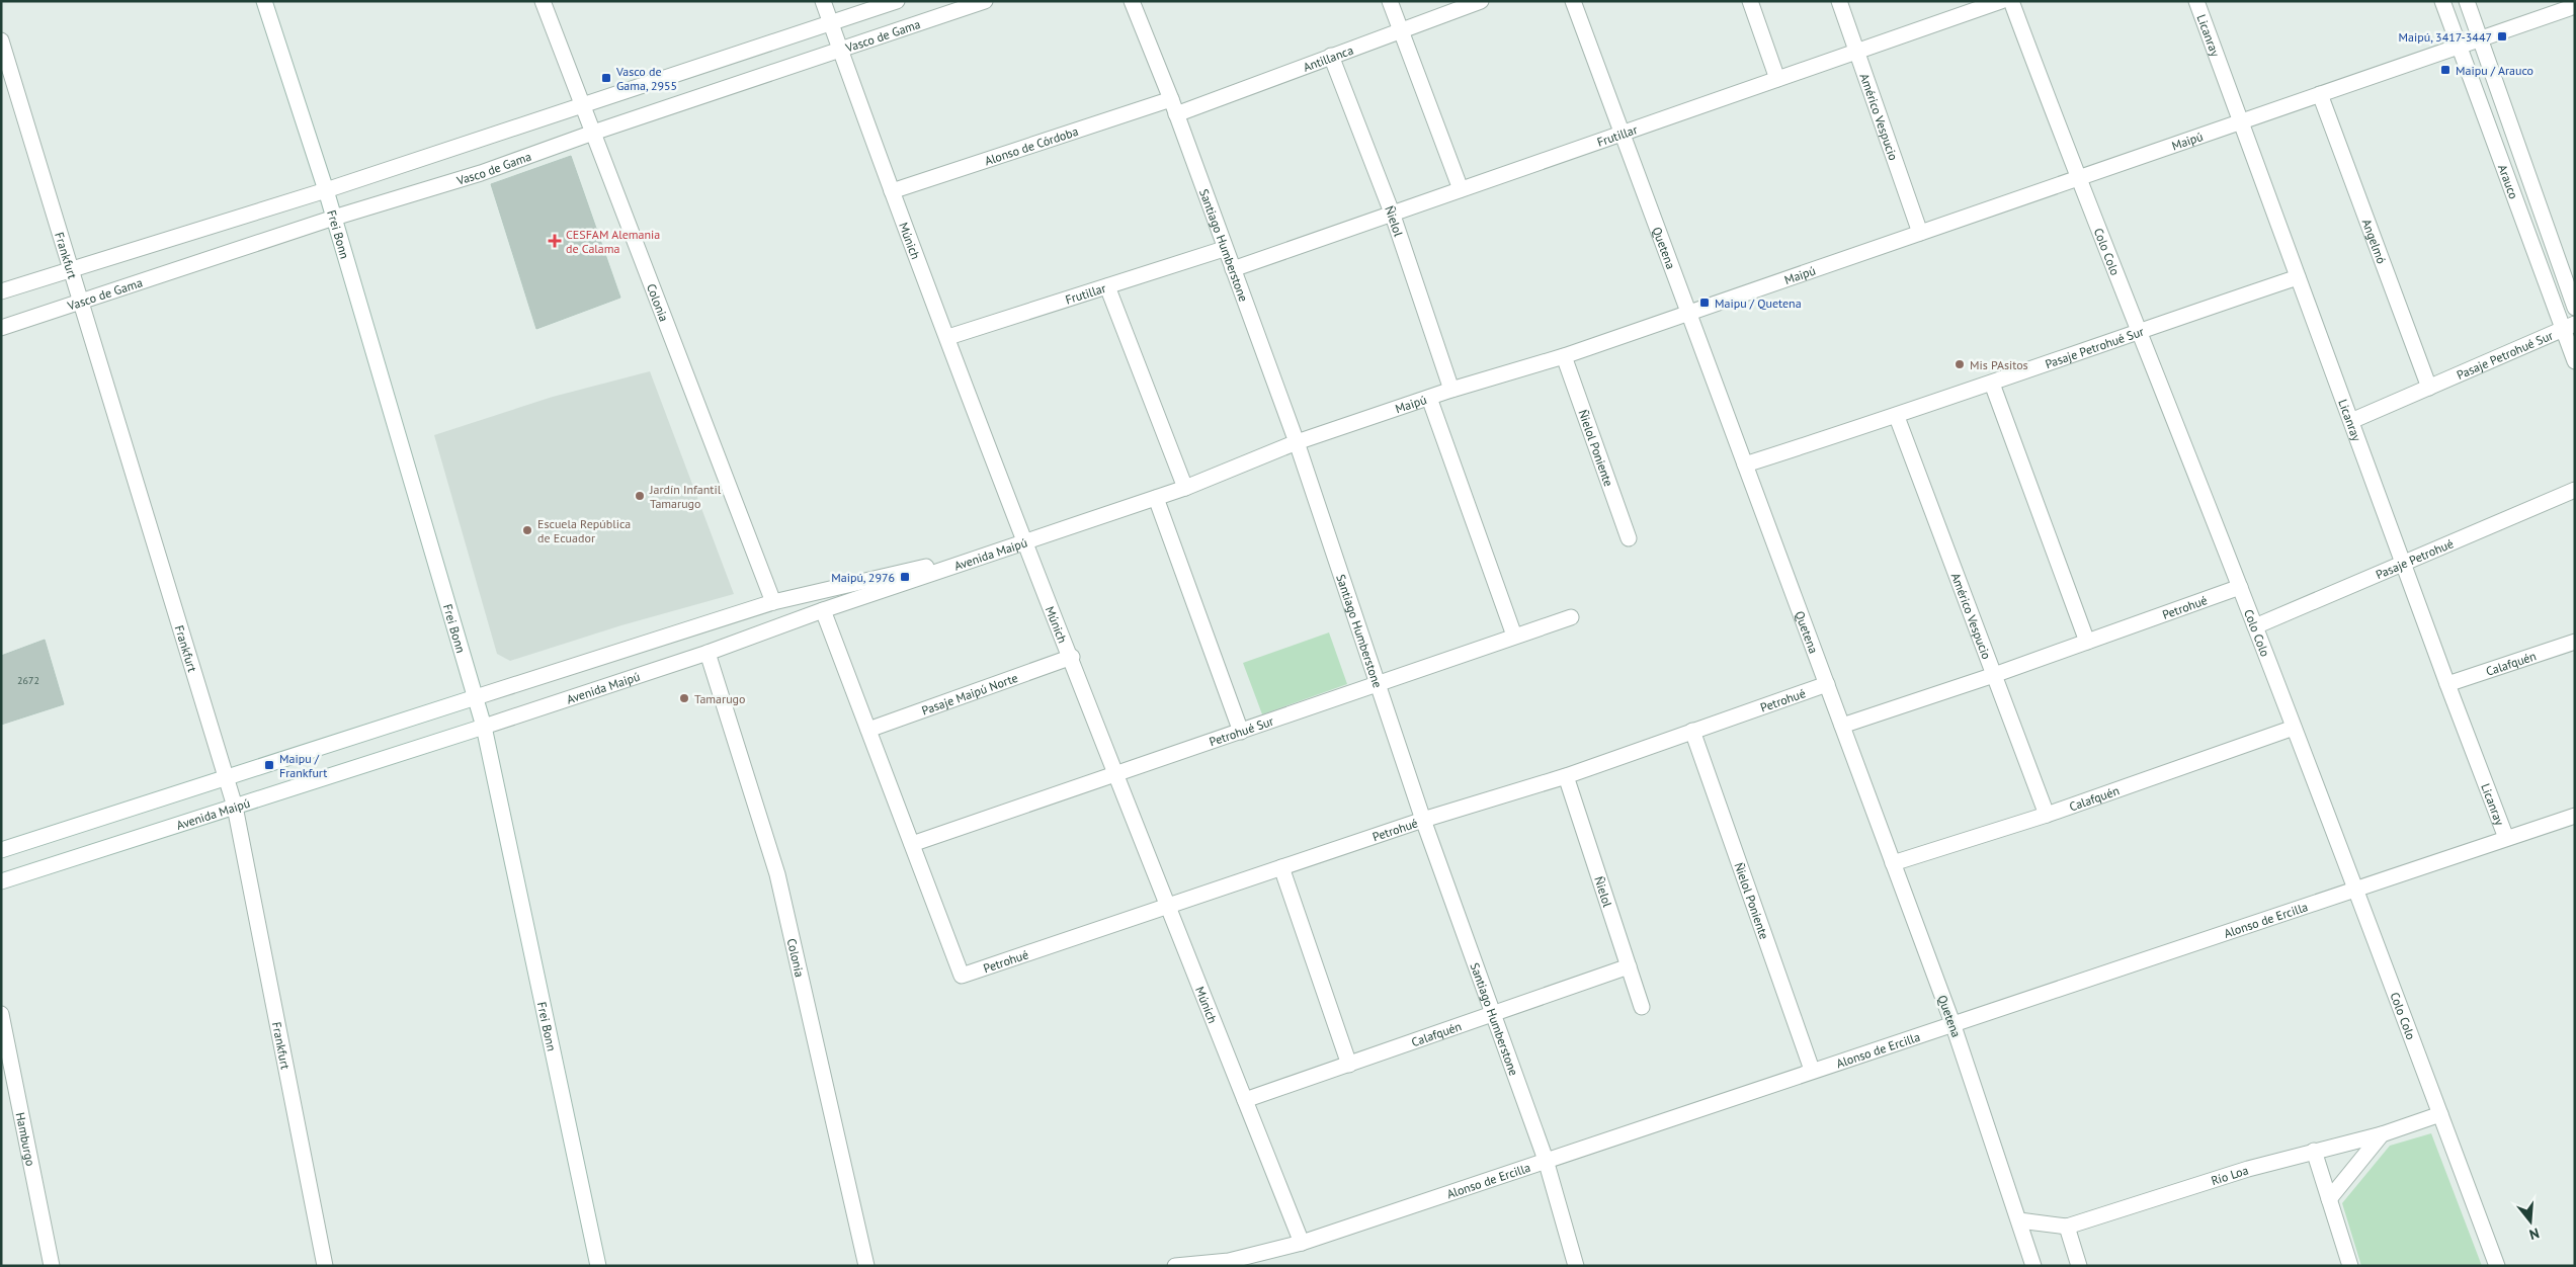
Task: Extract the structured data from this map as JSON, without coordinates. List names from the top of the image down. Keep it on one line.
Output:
{"streets":{"street":["Vasco de Gama","Licanray","Antillanca","Américo Vespucio","Frutillar","Maipú","Alonso de Córdoba","Arauco","Ñielol","Frei Bonn","Múnich","Angelmó","Santiago Humberstone","Quetena","Colo Colo","Frankfurt","Colonia","Pasaje Petrohué Sur","Ñielol Poniente","Avenida Maipú","Pasaje Petrohué","Petrohué","Calafquén","Pasaje Maipú Norte","Petrohué Sur","Alonso de Ercilla","Hamburgo","Río Loa"]},"crossings":[["Vasco de Gama","Frei Bonn"],["Vasco de Gama","Múnich"],["Vasco de Gama","Frankfurt"],["Vasco de Gama","Colonia"],["Licanray","Maipú"],["Licanray","Pasaje Petrohué Sur"],["Licanray","Pasaje Petrohué"],["Licanray","Calafquén"],["Licanray","Alonso de Ercilla"],["Antillanca","Alonso de Córdoba"],["Antillanca","Ñielol"],["Antillanca","Santiago Humberstone"],["Américo Vespucio","Frutillar"],["Américo Vespucio","Maipú"],["Américo Vespucio","Pasaje Petrohué Sur"],["Américo Vespucio","Petrohué"],["Américo Vespucio","Calafquén"],["Frutillar","Ñielol"],["Frutillar","Múnich"],["Frutillar","Santiago Humberstone"],["Frutillar","Quetena"],["Maipú","Arauco"],["Maipú","Ñielol"],["Maipú","Múnich"],["Maipú","Angelmó"],["Maipú","Santiago Humberstone"],["Maipú","Quetena"],["Maipú","Colo Colo"],["Maipú","Ñielol Poniente"],["Maipú","Avenida Maipú"],["Alonso de Córdoba","Múnich"],["Alonso de Córdoba","Santiago Humberstone"],["Arauco","Pasaje Petrohué Sur"],["Ñielol","Petrohué"],["Ñielol","Calafquén"],["Frei Bonn","Avenida Maipú"],["Múnich","Avenida Maipú"],["Múnich","Petrohué"],["Múnich","Calafquén"],["Múnich","Pasaje Maipú Norte"],["Múnich","Petrohué Sur"],["Múnich","Alonso de Ercilla"],["Angelmó","Pasaje Petrohué Sur"],["Santiago Humberstone","Petrohué"],["Santiago Humberstone","Calafquén"],["Santiago Humberstone","Petrohué Sur"],["Santiago Humberstone","Alonso de Ercilla"],["Quetena","Pasaje Petrohué Sur"],["Quetena","Petrohué"],["Quetena","Calafquén"],["Quetena","Alonso de Ercilla"],["Quetena","Río Loa"],["Colo Colo","Pasaje Petrohué Sur"],["Colo Colo","Pasaje Petrohué"],["Colo Colo","Petrohué"],["Colo Colo","Calafquén"],["Colo Colo","Alonso de Ercilla"],["Colo Colo","Río Loa"],["Frankfurt","Avenida Maipú"],["Colonia","Avenida Maipú"],["Ñielol Poniente","Petrohué"],["Ñielol Poniente","Alonso de Ercilla"],["Petrohué","Petrohué Sur"]],"places":{"transit":["Maipú, 3417-3447","Maipu / Arauco","Vasco de Gama, 2955","Maipu / Quetena","Maipú, 2976","Maipu / Frankfurt"],"health":["CESFAM Alemania de Calama"],"other":["Mis PAsitos","Jardín Infantil Tamarugo","Escuela República de Ecuador","Tamarugo"]},"house_numbers":["2672"],"north":"bottom"}
